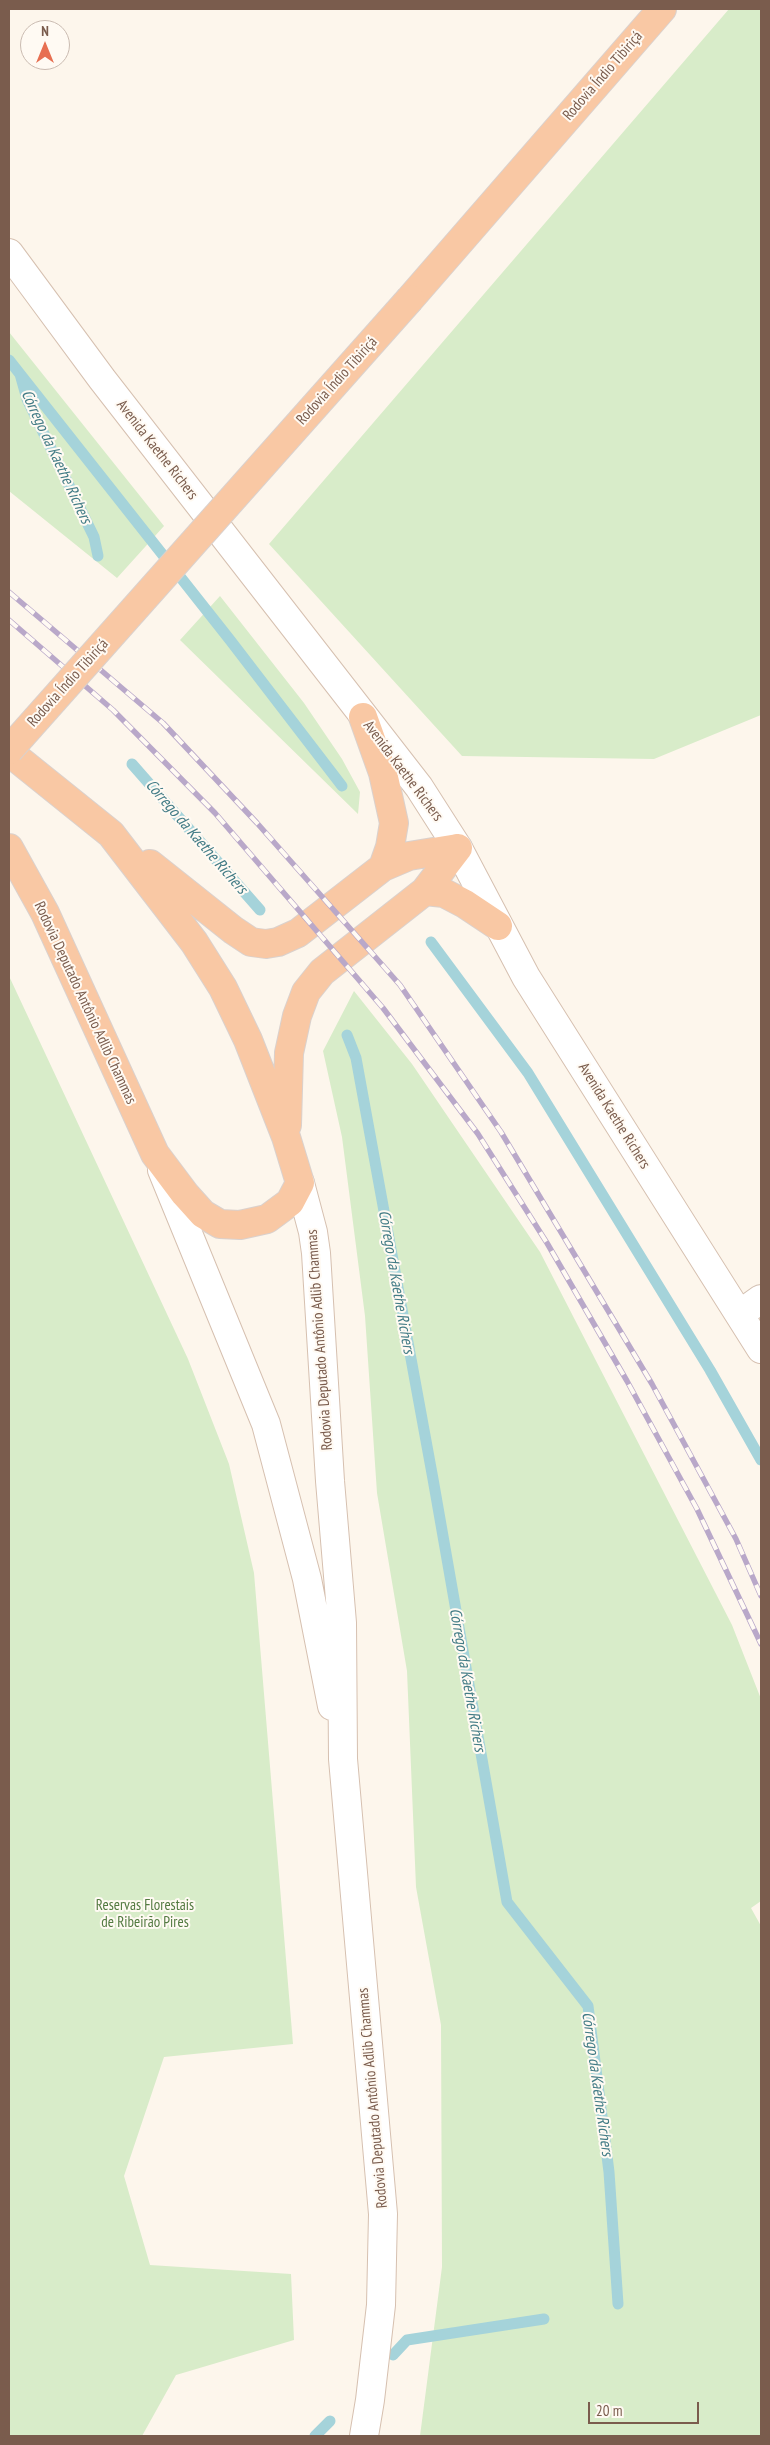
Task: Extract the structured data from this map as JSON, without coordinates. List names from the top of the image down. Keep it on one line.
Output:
{"streets":{"highway":["Rodovia Índio Tibiriçá","Rodovia Deputado Antônio Adlib Chammas"],"main road":["Avenida Kaethe Richers"]},"crossings":[["Rodovia Índio Tibiriçá","Rodovia Deputado Antônio Adlib Chammas"]],"water":["Córrego da Kaethe Richers"],"parks":["Reservas Florestais de Ribeirão Pires"],"scale_bar":"20 m","north":"top"}
